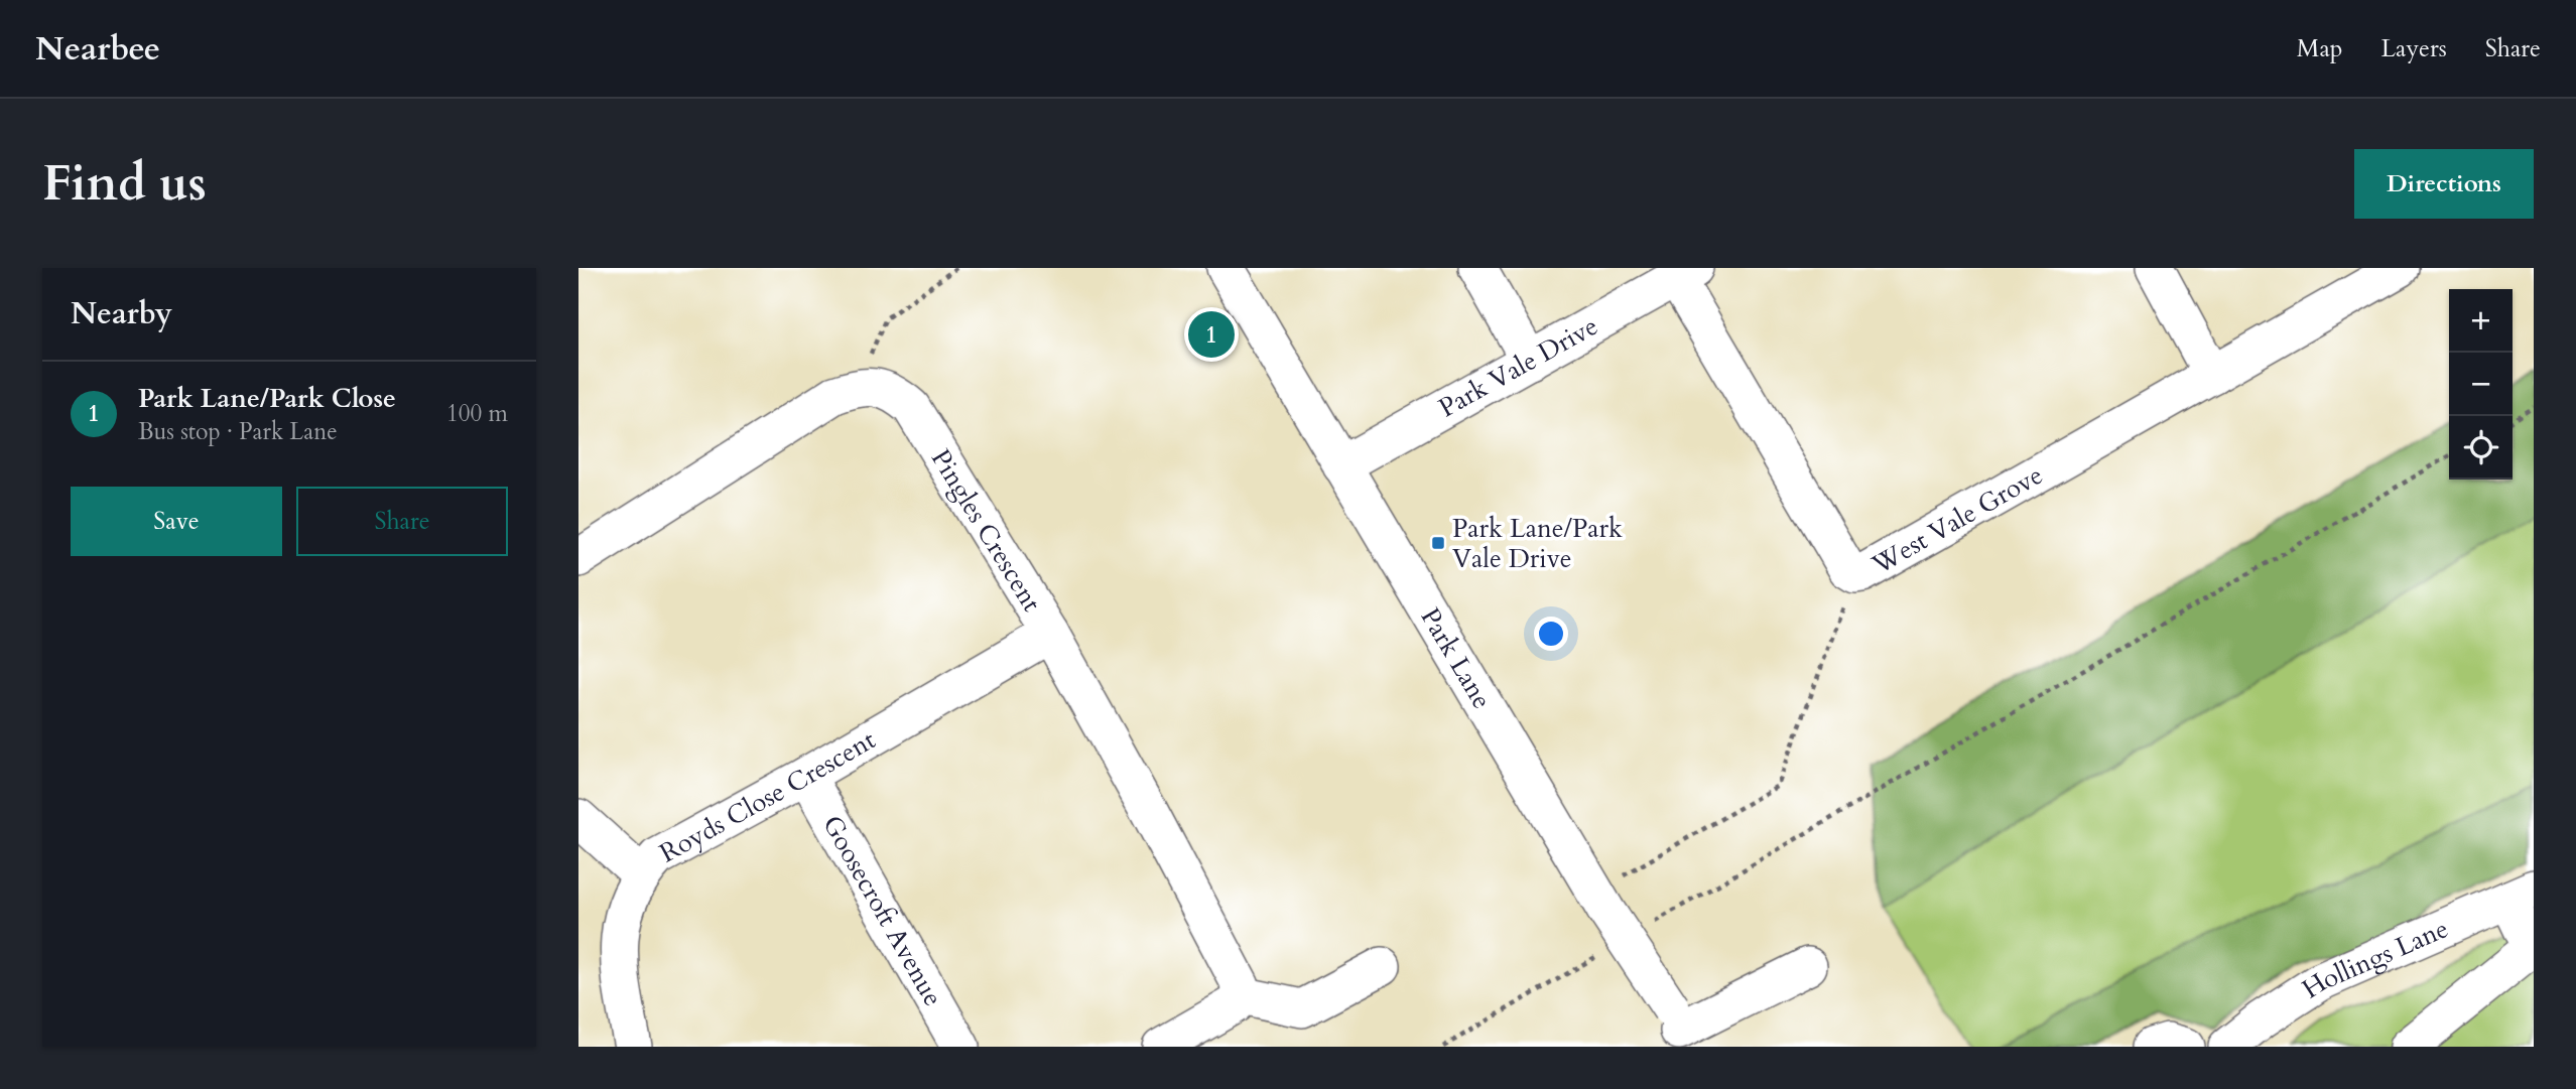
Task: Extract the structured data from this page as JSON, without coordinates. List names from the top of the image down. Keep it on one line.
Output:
{"streets":{"street":["Park Vale Drive","West Vale Grove","Pingles Crescent","Park Lane","Royds Close Crescent","Goosecroft Avenue","Hollings Lane"]},"crossings":[["Park Vale Drive","West Vale Grove"],["Park Vale Drive","Park Lane"],["Pingles Crescent","Royds Close Crescent"],["Royds Close Crescent","Goosecroft Avenue"]],"places":{"transit":["Park Lane/Park Vale Drive"]},"page":{"header":"Nearbee","nav":["Map","Layers","Share"],"buttons":["Directions",["Save","Share"]],"title":"Find us","heading":"Nearby","map_buttons":["+","−"],"pins":"1","list":[{"mark":"1","name":"Park Lane/Park Close","note":"Bus stop · Park Lane","value":"100 m"}]}}
